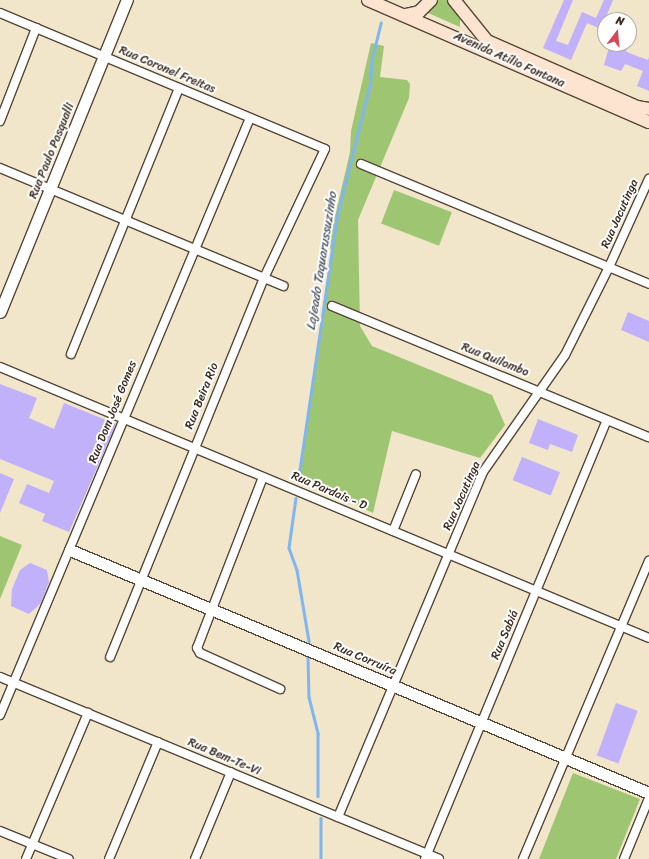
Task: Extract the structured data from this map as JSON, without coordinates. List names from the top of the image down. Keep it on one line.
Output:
{"streets":{"main road":["Avenida Atílio Fontana"],"street":["Rua Coronel Freitas","Rua Paulo Pasqualli","Rua Jacutinga","Rua Quilombo","Rua Beira Rio","Rua Dom José Gomes","Rua Pardais - D","Rua Sabiá","Rua Corruíra","Rua Bem-Te-Vi"]},"crossings":[["Rua Coronel Freitas","Rua Paulo Pasqualli"],["Rua Coronel Freitas","Rua Beira Rio"],["Rua Coronel Freitas","Rua Dom José Gomes"],["Rua Jacutinga","Rua Quilombo"],["Rua Jacutinga","Rua Pardais - D"],["Rua Jacutinga","Rua Corruíra"],["Rua Jacutinga","Rua Bem-Te-Vi"],["Rua Quilombo","Rua Sabiá"],["Rua Beira Rio","Rua Pardais - D"],["Rua Beira Rio","Rua Corruíra"],["Rua Dom José Gomes","Rua Pardais - D"],["Rua Dom José Gomes","Rua Corruíra"],["Rua Dom José Gomes","Rua Bem-Te-Vi"],["Rua Pardais - D","Rua Sabiá"],["Rua Sabiá","Rua Corruíra"],["Rua Sabiá","Rua Bem-Te-Vi"]],"water":["Lajeado Taquarussuzinho"],"north":"top"}
